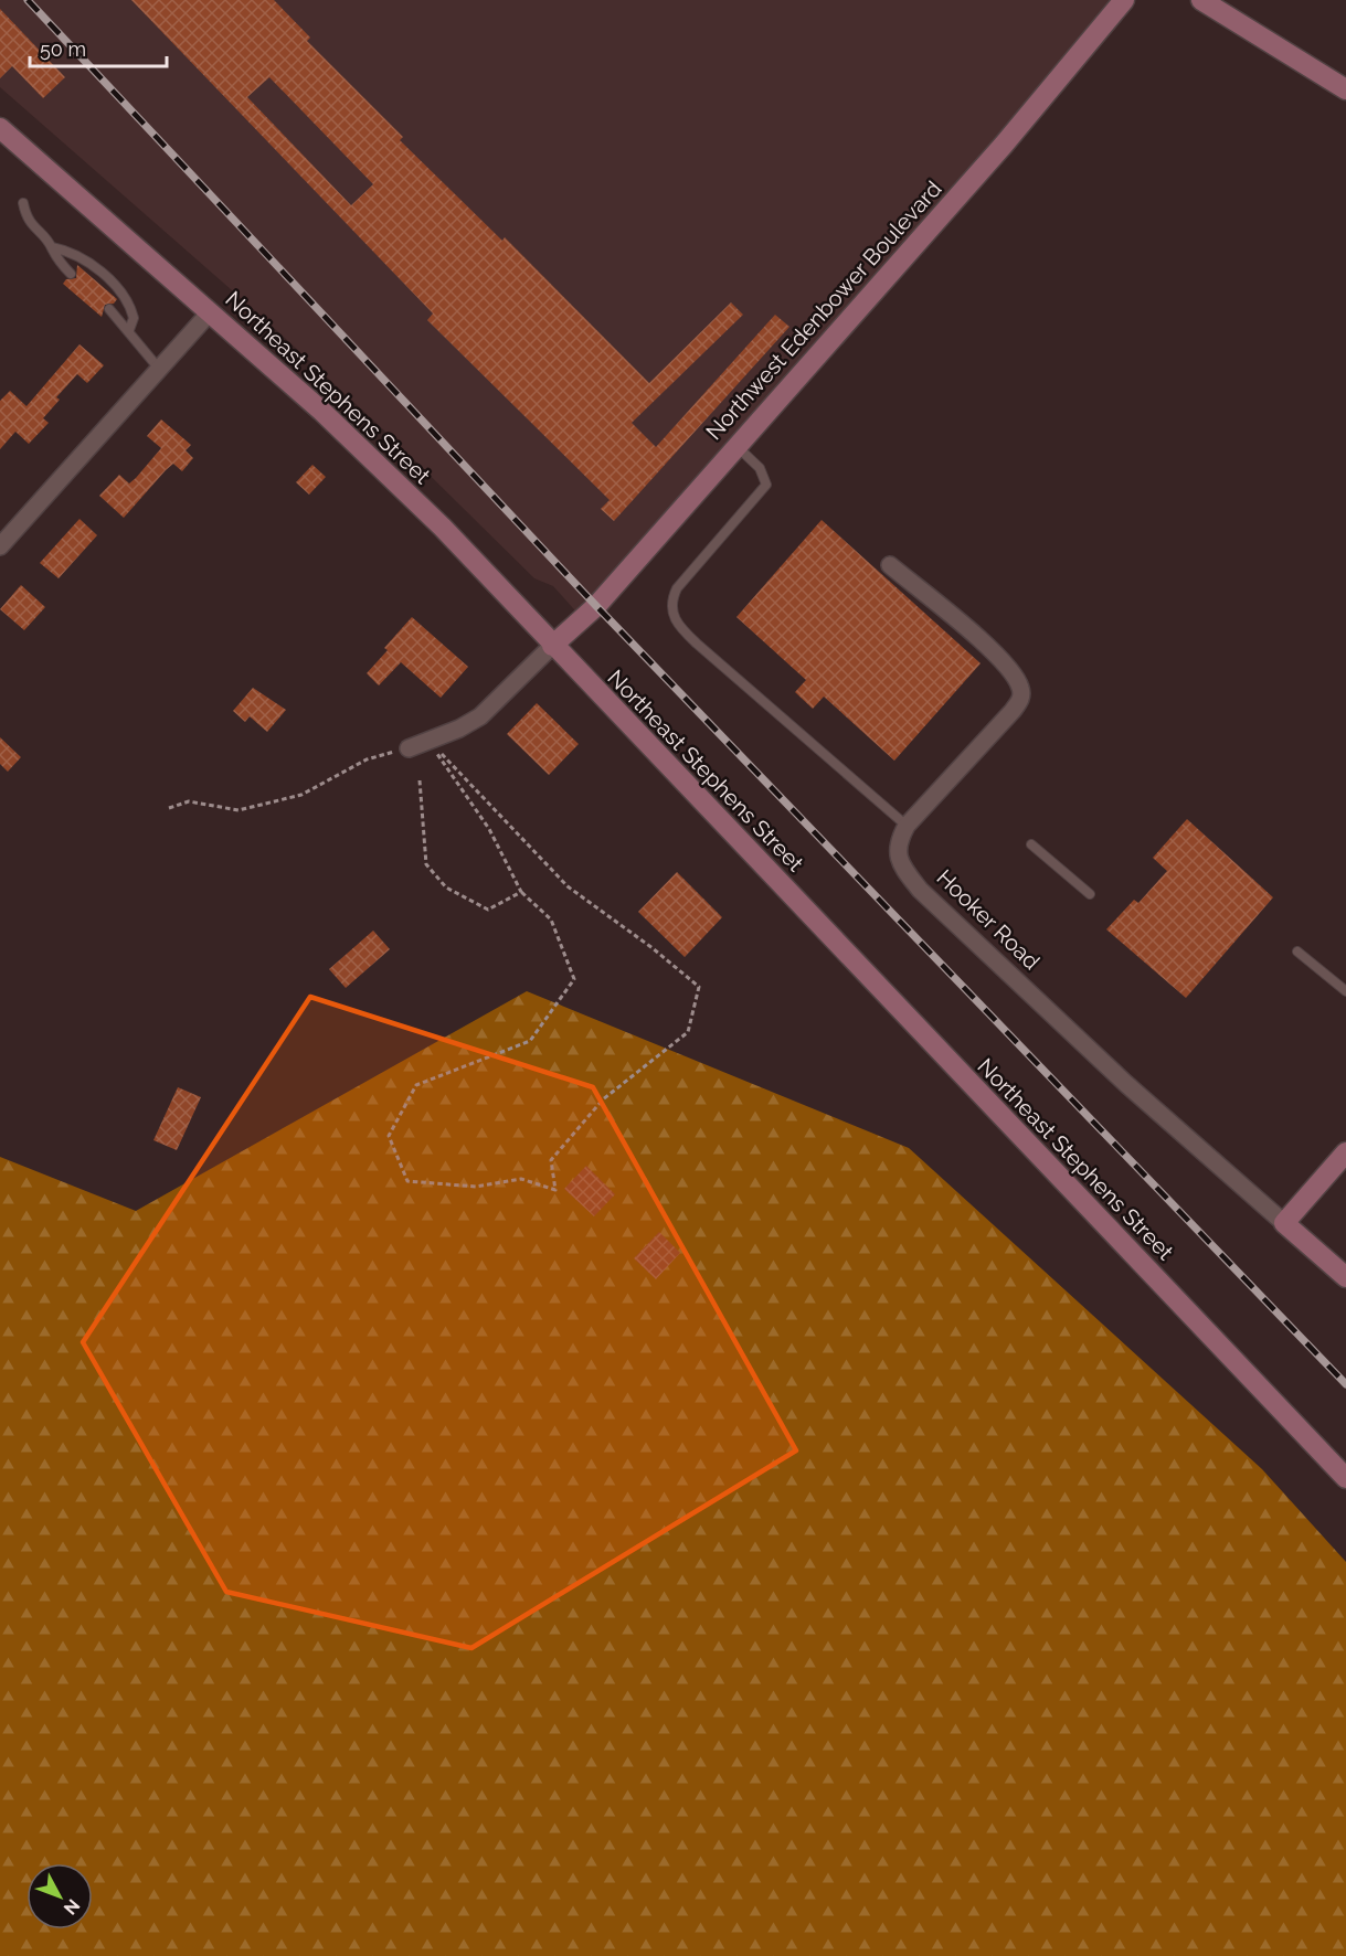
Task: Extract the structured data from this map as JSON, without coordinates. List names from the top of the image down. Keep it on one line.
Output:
{"streets":{"main road":["Northwest Edenbower Boulevard","Northeast Stephens Street","Hooker Road"]},"crossings":[["Northwest Edenbower Boulevard","Northeast Stephens Street"]],"scale_bar":"50 m","north":"bottom right"}
